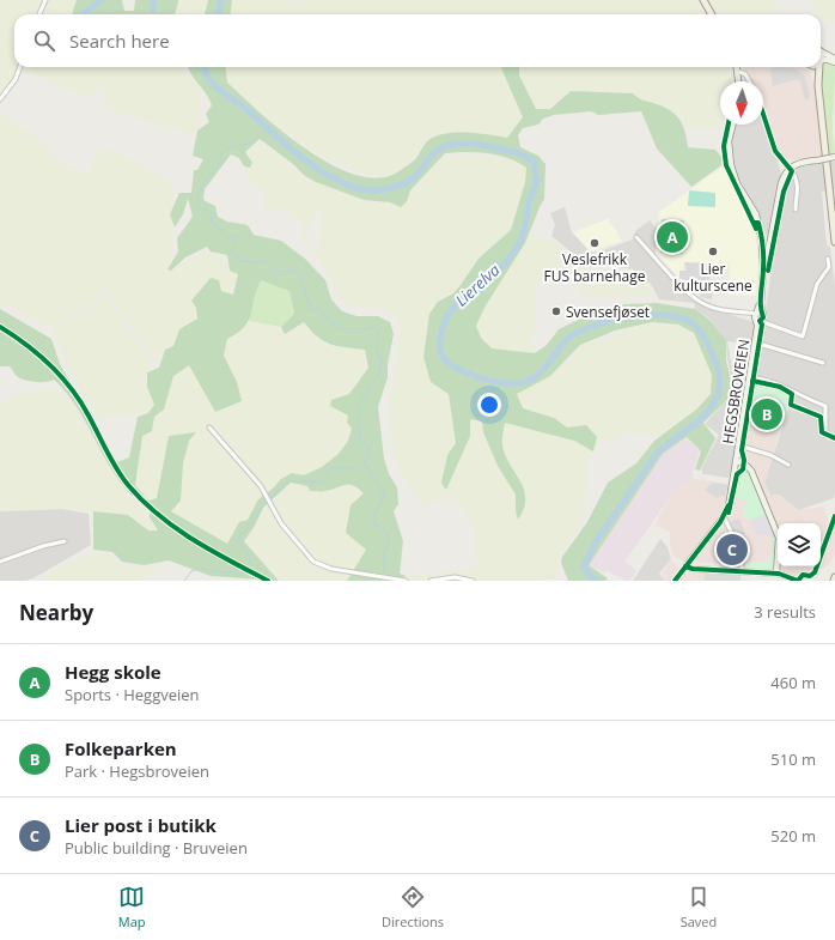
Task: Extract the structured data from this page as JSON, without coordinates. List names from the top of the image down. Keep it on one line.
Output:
{"streets":{"street":["HEGSBROVEIEN"]},"water":["Lierelva"],"places":["Veslefrikk FUS barnehage","Lier kulturscene","Svensefjøset"],"north":"bottom","page":{"search":"Search here","pins":["A","B","C"],"heading":["Nearby","3 results"],"list":[{"mark":"A","name":"Hegg skole","note":"Sports · Heggveien","value":"460 m"},{"mark":"B","name":"Folkeparken","note":"Park · Hegsbroveien","value":"510 m"},{"mark":"C","name":"Lier post i butikk","note":"Public building · Bruveien","value":"520 m"}],"nav":["Map","Directions","Saved"]}}
